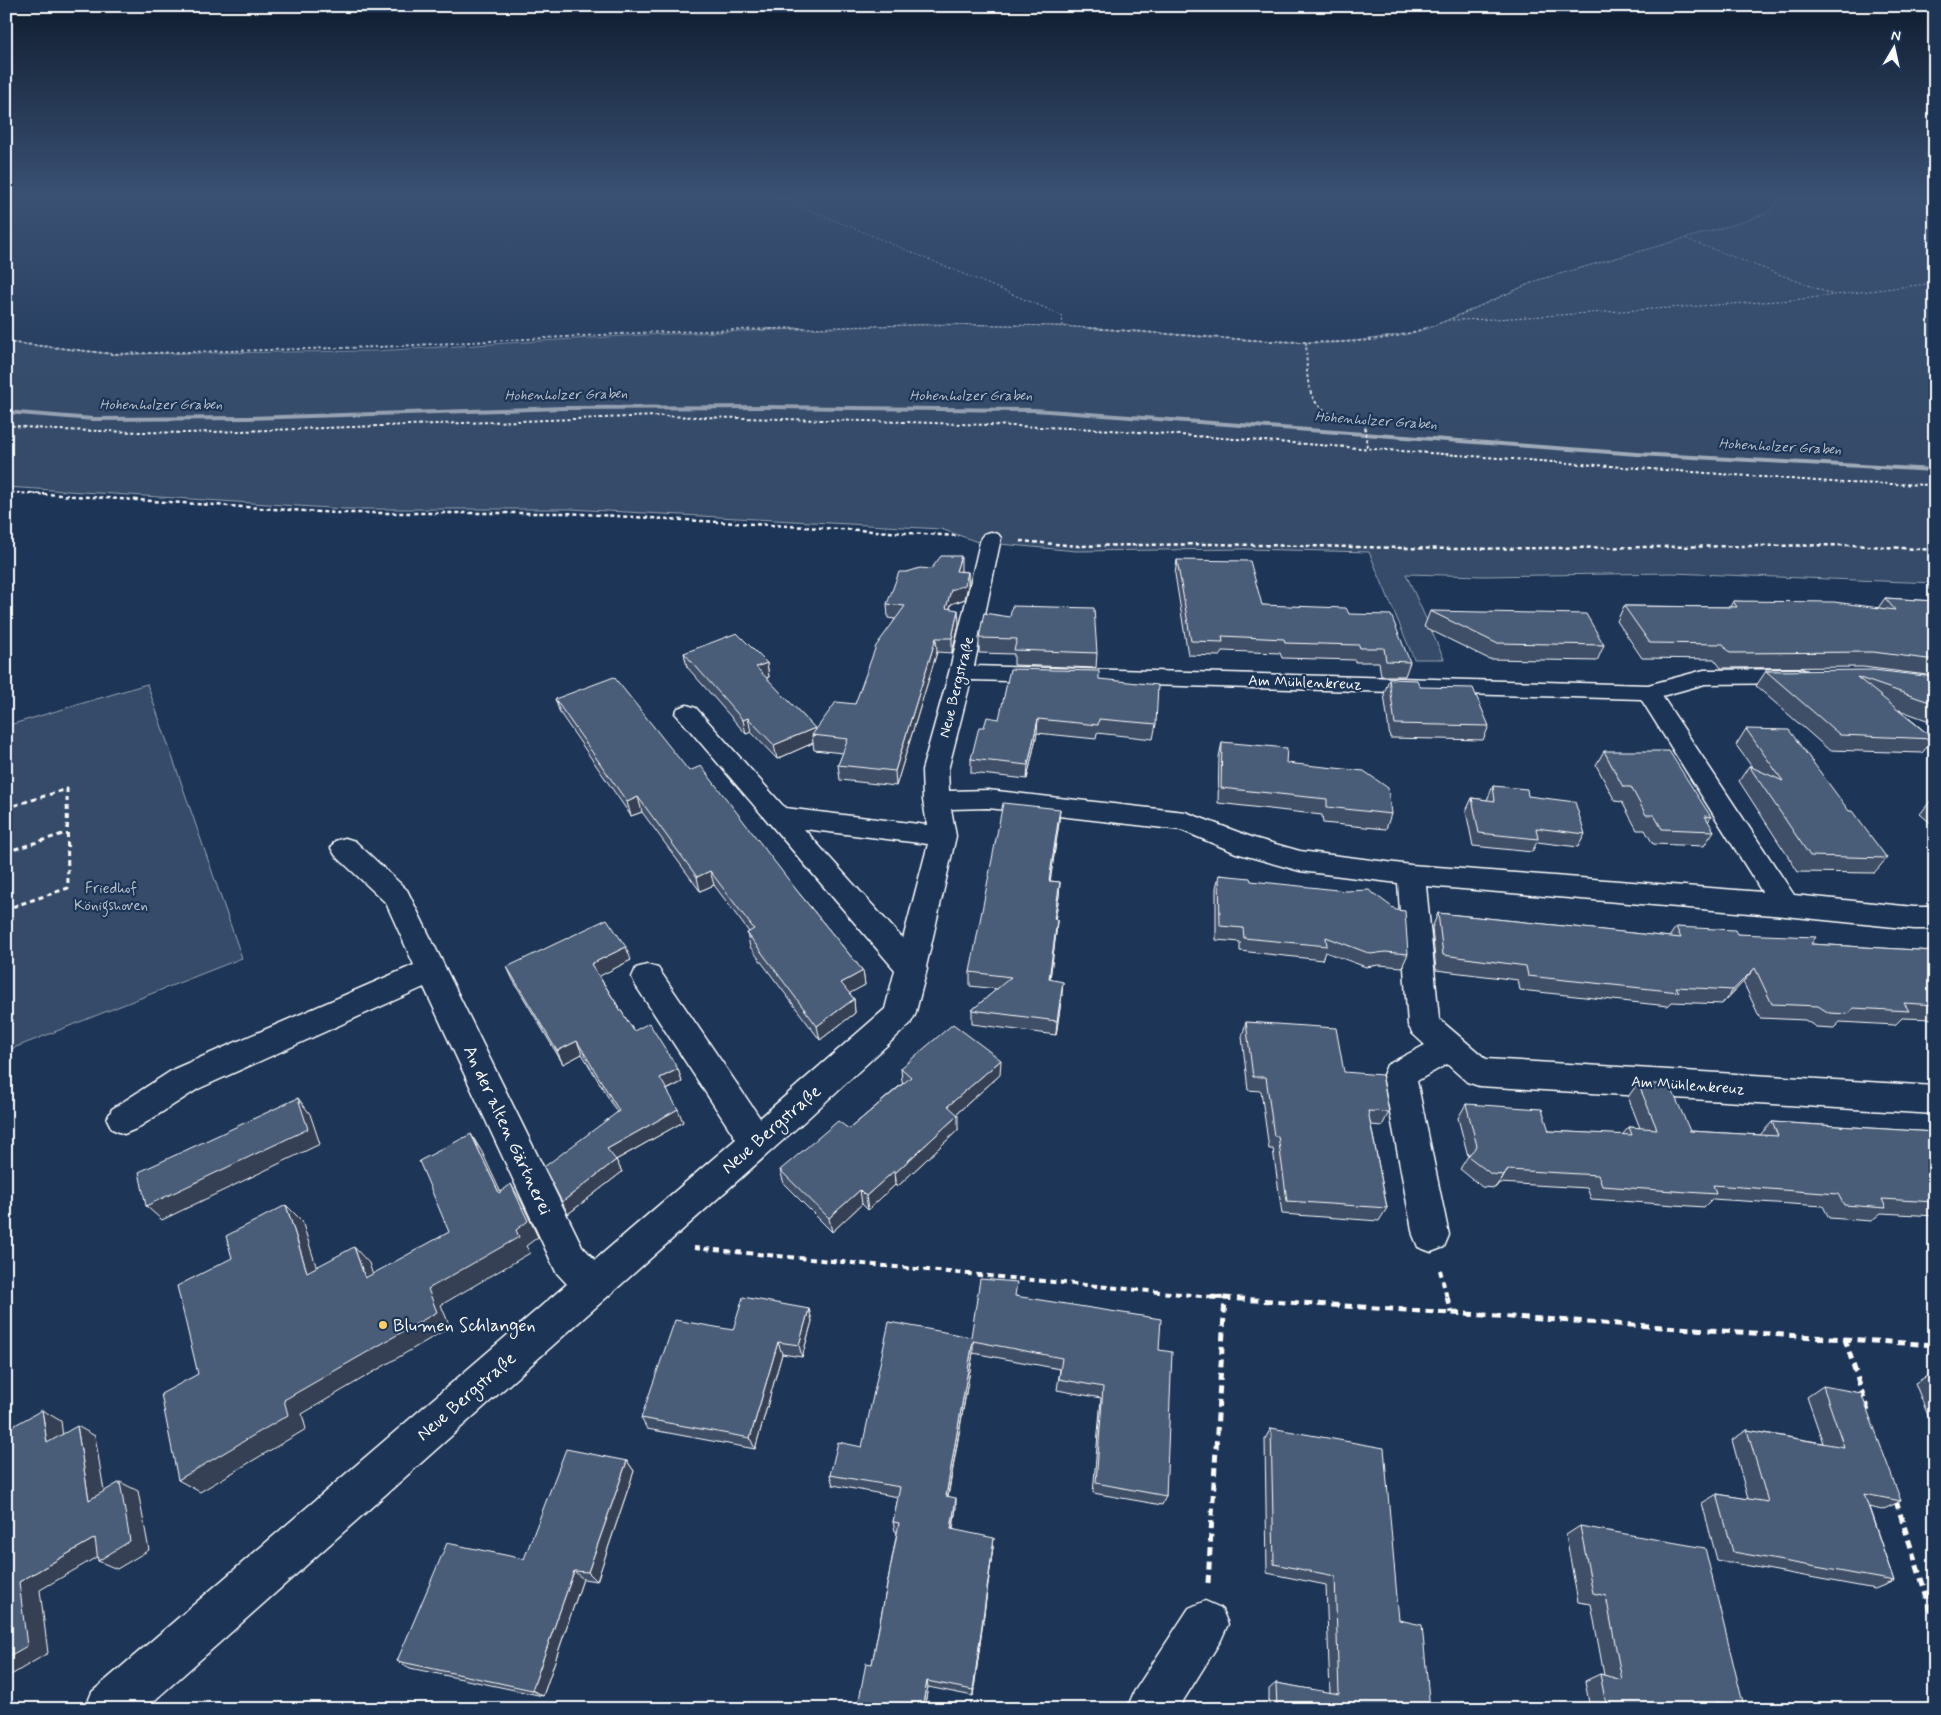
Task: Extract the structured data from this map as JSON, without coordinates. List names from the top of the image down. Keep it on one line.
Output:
{"streets":{"street":["Am Mühlenkreuz","Neue Bergstraße","An der alten Gärtnerei"]},"crossings":[["Am Mühlenkreuz","Neue Bergstraße"],["Neue Bergstraße","An der alten Gärtnerei"]],"water":["Hohenholzer Graben"],"parks":["Friedhof Königshoven"],"places":["Blumen Schlangen"],"north":"top"}
